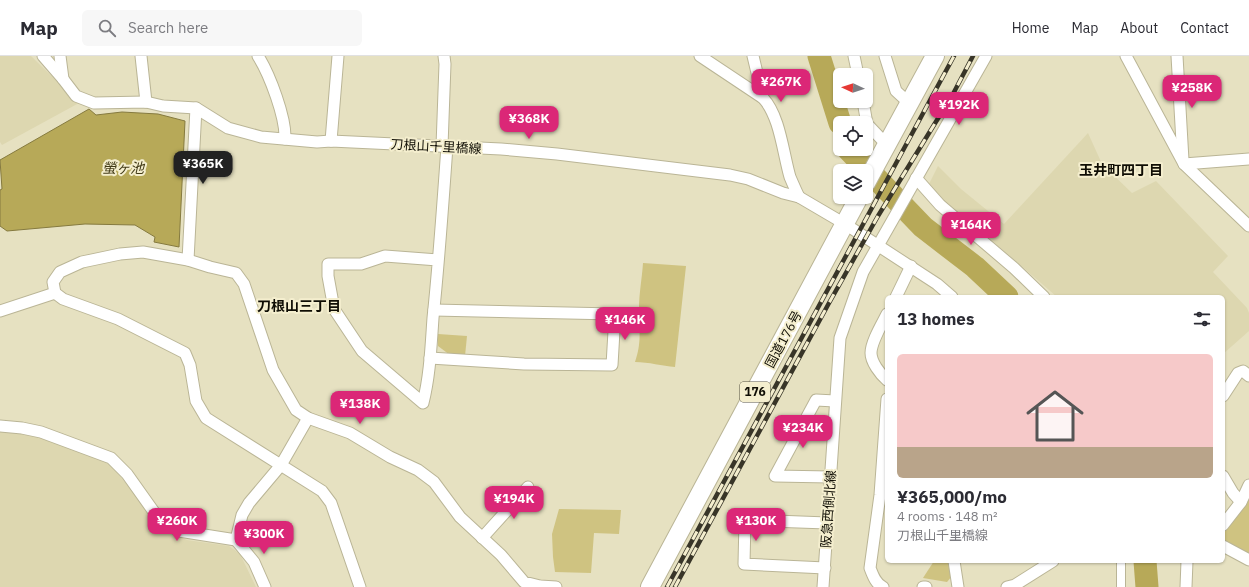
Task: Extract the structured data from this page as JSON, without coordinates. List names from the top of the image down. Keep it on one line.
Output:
{"streets":{"highway":["国道176号","176"],"street":["刀根山千里橋線","阪急西側北線"]},"crossings":[["刀根山千里橋線","国道176号"],["刀根山千里橋線","阪急西側北線"]],"districts":["玉井町四丁目","刀根山三丁目"],"water":["螢ヶ池"],"north":"left","page":{"header":"Map","search":"Search here","nav":["Home","Map","About","Contact"],"price":["¥267K","¥258K","¥192K","¥368K","¥365K","¥164K","¥146K","¥138K","¥234K","¥194K","¥260K","¥130K","¥300K"],"heading":"13 homes","list":[{"name":"¥365,000/mo","note":"4 rooms · 148 m² · 刀根山千里橋線"}]}}
